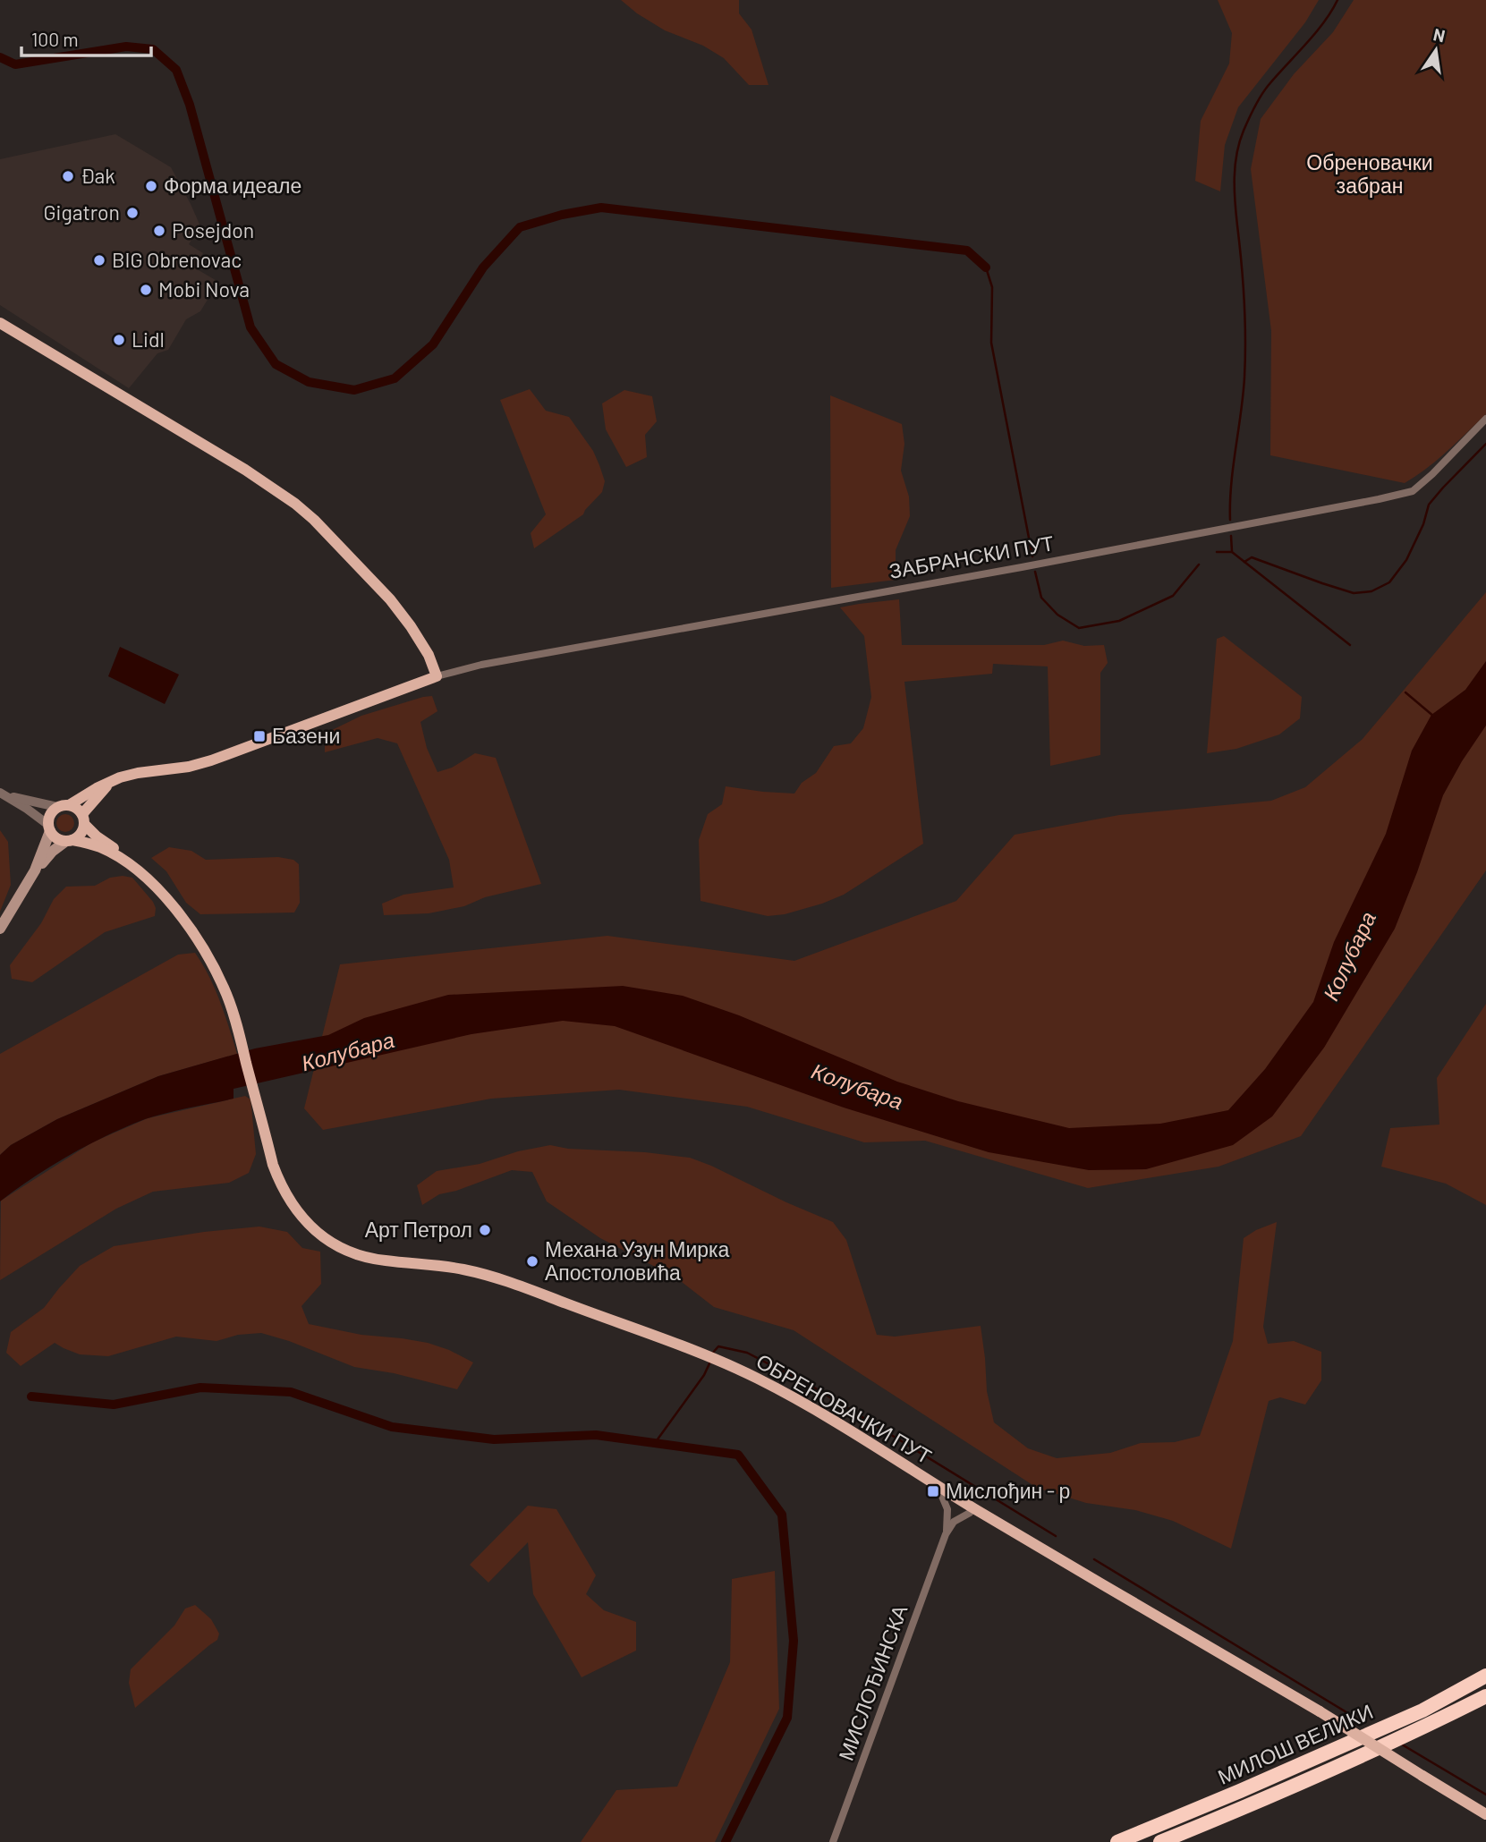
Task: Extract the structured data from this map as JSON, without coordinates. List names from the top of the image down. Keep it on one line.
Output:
{"streets":{"highway":["МИЛОШ ВЕЛИКИ"],"main road":["ОБРЕНОВАЧКИ ПУТ"],"street":["ЗАБРАНСКИ ПУТ","МИСЛОЂИНСКА"]},"crossings":[["ОБРЕНОВАЧКИ ПУТ","МИСЛОЂИНСКА"]],"water":["Колубара"],"parks":["Обреновачки забран"],"places":{"other":["Đak","Форма идеале","Gigatron","Posejdon","BIG Obrenovac","Mobi Nova","Lidl","Арт Петрол","Механа Узун Мирка Апостоловића"],"transit":["Базени","Мислођин - р"]},"scale_bar":"100 m","north":"top"}
